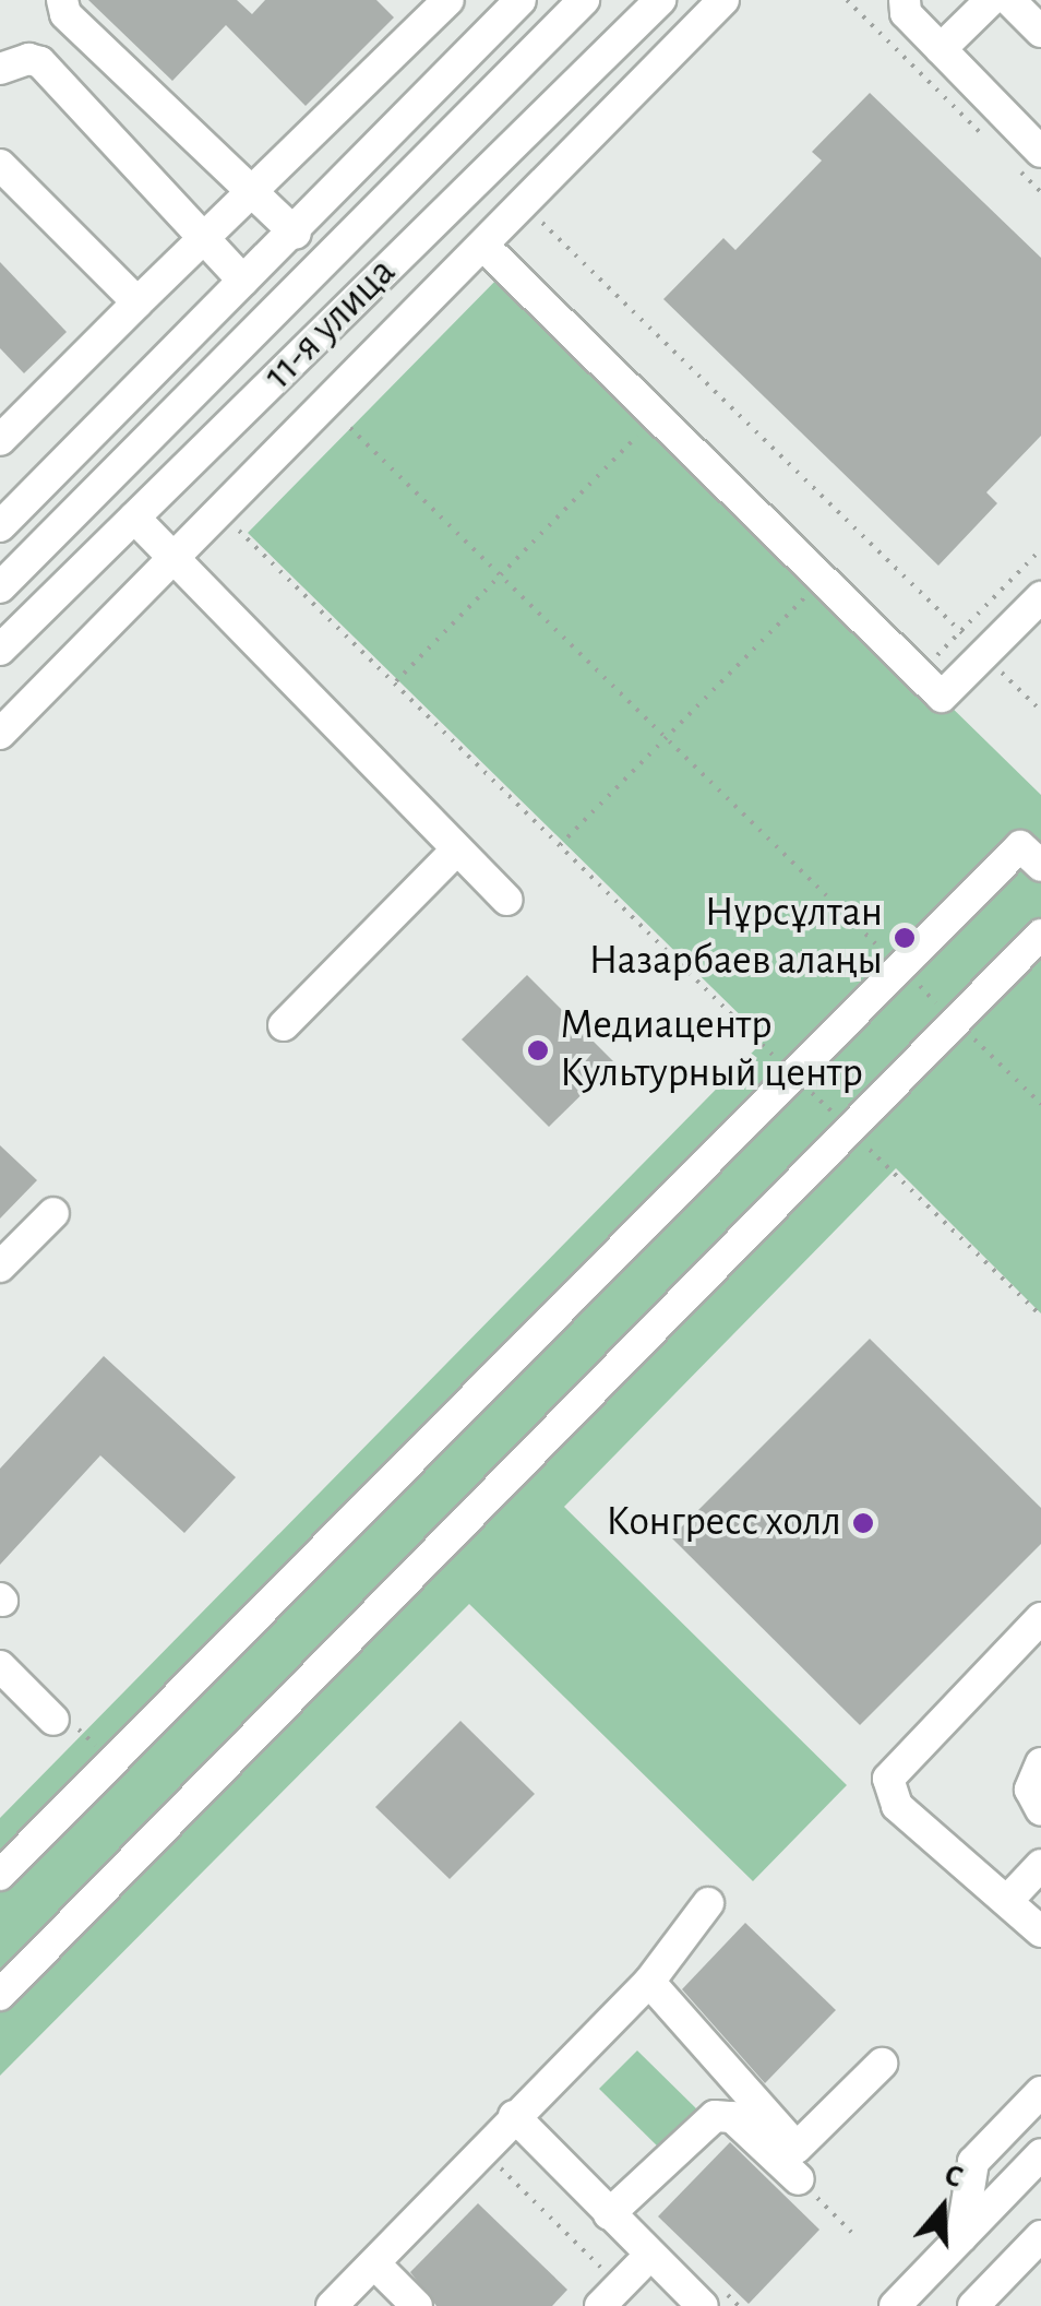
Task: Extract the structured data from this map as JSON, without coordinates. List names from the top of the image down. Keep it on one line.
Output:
{"streets":{"street":["11-я улица"]},"places":["Нұрсұлтан Назарбаев алаңы","Медиацентр Культурный центр","Конгресс холл"],"north":"top"}
